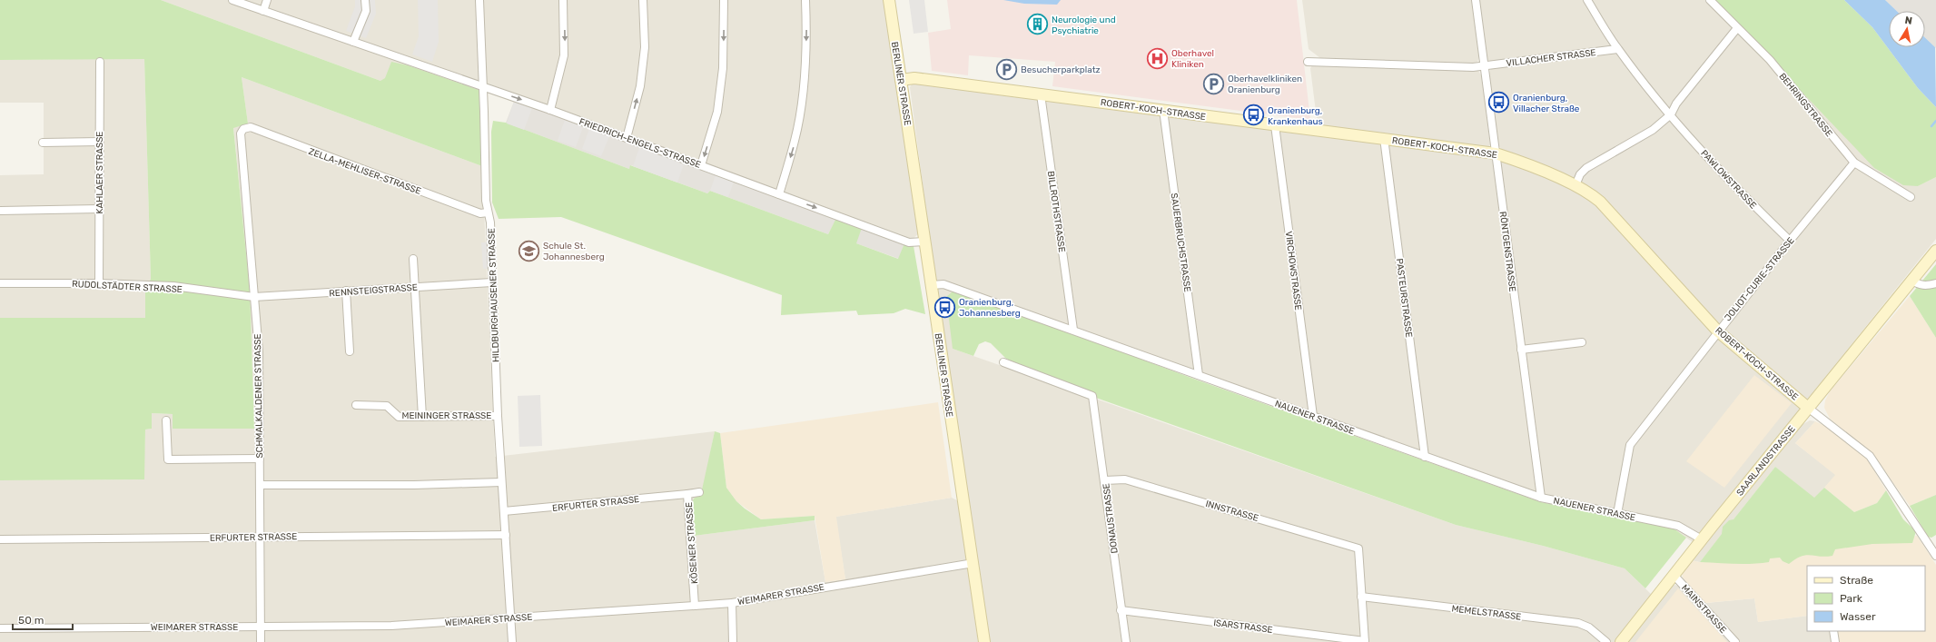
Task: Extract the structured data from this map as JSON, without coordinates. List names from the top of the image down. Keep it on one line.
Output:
{"streets":{"street":["VILLACHER STRASSE","BERLINER STRASSE","BEHRINGSTRASSE","ROBERT-KOCH-STRASSE","FRIEDRICH-ENGELS-STRASSE","ZELLA-MEHLISER-STRASSE","KAHLAER STRASSE","PAWLOWSTRASSE","BILLROTHSTRASSE","SAUERBRUCHSTRASSE","RÖNTGENSTRASSE","VIRCHOWSTRASSE","JOLIOT-CURIE-STRASSE","RUDOLSTÄDTER STRASSE","RENNSTEIGSTRASSE","HILDBURGHAUSENER STRASSE","PASTEURSTRASSE","SCHMALKALDENER STRASSE","MEININGER STRASSE","NAUENER STRASSE","SAARLANDSTRASSE","ERFURTER STRASSE","INNSTRASSE","DONAUSTRASSE","KÖSENER STRASSE","WEIMARER STRASSE","MAINSTRASSE","MEMELSTRASSE","ISARSTRASSE"]},"crossings":[["VILLACHER STRASSE","PAWLOWSTRASSE"],["BERLINER STRASSE","ROBERT-KOCH-STRASSE"],["BERLINER STRASSE","FRIEDRICH-ENGELS-STRASSE"],["BERLINER STRASSE","NAUENER STRASSE"],["BERLINER STRASSE","WEIMARER STRASSE"],["BEHRINGSTRASSE","JOLIOT-CURIE-STRASSE"],["ROBERT-KOCH-STRASSE","BILLROTHSTRASSE"],["ROBERT-KOCH-STRASSE","SAUERBRUCHSTRASSE"],["ROBERT-KOCH-STRASSE","RÖNTGENSTRASSE"],["ROBERT-KOCH-STRASSE","VIRCHOWSTRASSE"],["ROBERT-KOCH-STRASSE","JOLIOT-CURIE-STRASSE"],["ROBERT-KOCH-STRASSE","PASTEURSTRASSE"],["ROBERT-KOCH-STRASSE","SAARLANDSTRASSE"],["FRIEDRICH-ENGELS-STRASSE","HILDBURGHAUSENER STRASSE"],["ZELLA-MEHLISER-STRASSE","HILDBURGHAUSENER STRASSE"],["ZELLA-MEHLISER-STRASSE","SCHMALKALDENER STRASSE"],["KAHLAER STRASSE","RUDOLSTÄDTER STRASSE"],["PAWLOWSTRASSE","JOLIOT-CURIE-STRASSE"],["BILLROTHSTRASSE","NAUENER STRASSE"],["SAUERBRUCHSTRASSE","NAUENER STRASSE"],["RÖNTGENSTRASSE","NAUENER STRASSE"],["VIRCHOWSTRASSE","NAUENER STRASSE"],["JOLIOT-CURIE-STRASSE","NAUENER STRASSE"],["RUDOLSTÄDTER STRASSE","RENNSTEIGSTRASSE"],["RUDOLSTÄDTER STRASSE","SCHMALKALDENER STRASSE"],["RENNSTEIGSTRASSE","HILDBURGHAUSENER STRASSE"],["RENNSTEIGSTRASSE","SCHMALKALDENER STRASSE"],["HILDBURGHAUSENER STRASSE","MEININGER STRASSE"],["HILDBURGHAUSENER STRASSE","ERFURTER STRASSE"],["HILDBURGHAUSENER STRASSE","WEIMARER STRASSE"],["PASTEURSTRASSE","NAUENER STRASSE"],["SCHMALKALDENER STRASSE","ERFURTER STRASSE"],["SCHMALKALDENER STRASSE","WEIMARER STRASSE"],["NAUENER STRASSE","SAARLANDSTRASSE"],["SAARLANDSTRASSE","MAINSTRASSE"],["ERFURTER STRASSE","KÖSENER STRASSE"],["INNSTRASSE","DONAUSTRASSE"],["INNSTRASSE","MEMELSTRASSE"],["DONAUSTRASSE","ISARSTRASSE"],["KÖSENER STRASSE","WEIMARER STRASSE"]],"places":{"building":["Neurologie und Psychiatrie"],"hospital":["Oberhavel Kliniken"],"parking":["Besucherparkplatz","Oberhavelkliniken Oranienburg"],"bus stop":["Oranienburg, Villacher Straße","Oranienburg, Krankenhaus","Oranienburg, Johannesberg"],"school or university":["Schule St. Johannesberg"]},"legend":["Straße","Park","Wasser"],"scale_bar":"50 m","north":"top"}
